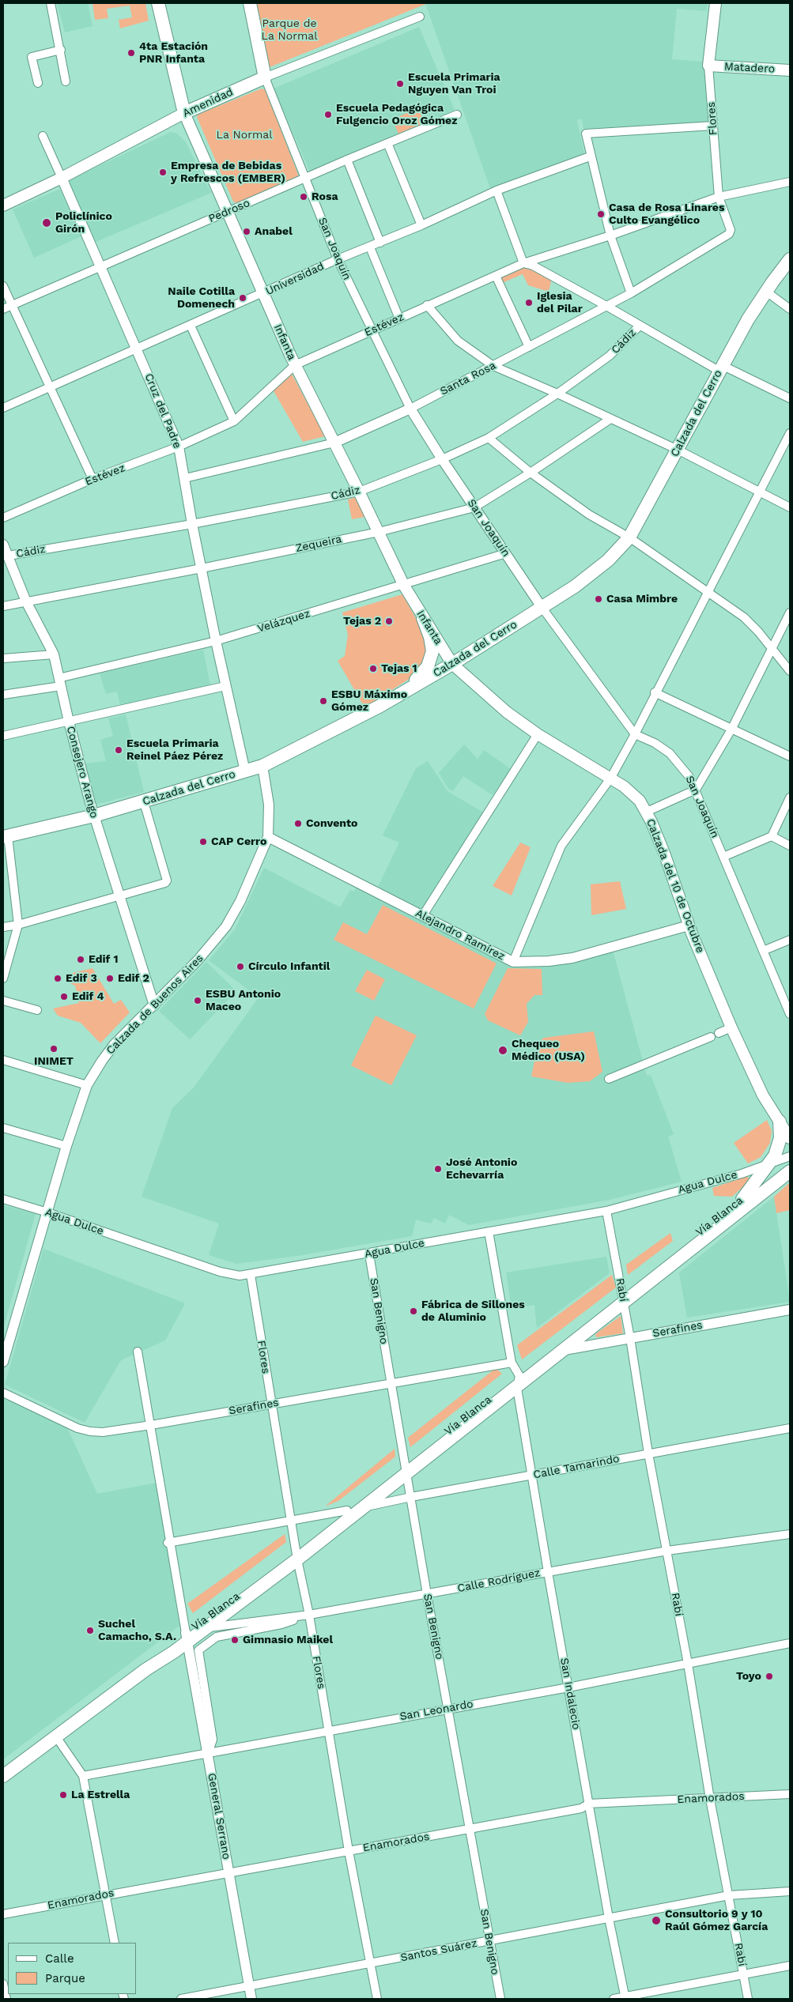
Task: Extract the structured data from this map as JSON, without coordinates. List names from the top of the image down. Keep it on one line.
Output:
{"streets":{"main road":["Matadero","Amenidad","Flores","San Joaquín","Infanta","Calzada del Cerro","Calzada del 10 de Octubre","Vía Blanca"],"street":["Pedroso","Universidad","Estévez","Cádiz","Santa Rosa","Cruz del Padre","Zequeira","Velázquez","Consejero Arango","Alejandro Ramírez","Calzada de Buenos Aires","Agua Dulce","Rabí","San Benigno","Serafines","Calle Tamarindo","Calle Rodríguez","San Indalecio","San Leonardo","Enamorados","General Serrano","Santos Suárez"]},"crossings":[["Matadero","Flores"],["Amenidad","San Joaquín"],["Amenidad","Infanta"],["Amenidad","Cruz del Padre"],["Flores","Estévez"],["Flores","Santa Rosa"],["Flores","Agua Dulce"],["Flores","Vía Blanca"],["Flores","Serafines"],["Flores","Calle Rodríguez"],["Flores","San Leonardo"],["Flores","Enamorados"],["Flores","Santos Suárez"],["Pedroso","San Joaquín"],["Pedroso","Infanta"],["Pedroso","Cruz del Padre"],["San Joaquín","Universidad"],["San Joaquín","Estévez"],["San Joaquín","Cádiz"],["San Joaquín","Santa Rosa"],["San Joaquín","Calzada del Cerro"],["San Joaquín","Zequeira"],["San Joaquín","Velázquez"],["Universidad","Infanta"],["Universidad","Cruz del Padre"],["Estévez","Infanta"],["Estévez","Cruz del Padre"],["Cádiz","Infanta"],["Cádiz","Cruz del Padre"],["Cádiz","Consejero Arango"],["Infanta","Santa Rosa"],["Infanta","Calzada del Cerro"],["Infanta","Zequeira"],["Infanta","Velázquez"],["Infanta","Calzada del 10 de Octubre"],["Santa Rosa","Cruz del Padre"],["Cruz del Padre","Calzada del Cerro"],["Cruz del Padre","Zequeira"],["Cruz del Padre","Velázquez"],["Calzada del Cerro","Consejero Arango"],["Calzada del Cerro","Calzada del 10 de Octubre"],["Calzada del Cerro","Calzada de Buenos Aires"],["Zequeira","Consejero Arango"],["Velázquez","Consejero Arango"],["Consejero Arango","Calzada de Buenos Aires"],["Calzada del 10 de Octubre","Alejandro Ramírez"],["Alejandro Ramírez","Calzada de Buenos Aires"],["Calzada de Buenos Aires","Agua Dulce"],["Agua Dulce","Rabí"],["Agua Dulce","San Benigno"],["Agua Dulce","San Indalecio"],["Vía Blanca","Rabí"],["Vía Blanca","San Benigno"],["Vía Blanca","Serafines"],["Vía Blanca","Calle Tamarindo"],["Vía Blanca","Calle Rodríguez"],["Vía Blanca","San Indalecio"],["Vía Blanca","General Serrano"],["Rabí","Serafines"],["Rabí","Calle Tamarindo"],["Rabí","Calle Rodríguez"],["Rabí","San Leonardo"],["Rabí","Enamorados"],["Rabí","Santos Suárez"],["San Benigno","Serafines"],["San Benigno","Calle Tamarindo"],["San Benigno","Calle Rodríguez"],["San Benigno","San Leonardo"],["San Benigno","Enamorados"],["San Benigno","Santos Suárez"],["Serafines","San Indalecio"],["Calle Tamarindo","San Indalecio"],["Calle Rodríguez","San Indalecio"],["San Indalecio","San Leonardo"],["San Indalecio","Enamorados"],["San Indalecio","Santos Suárez"],["San Leonardo","General Serrano"],["Enamorados","General Serrano"],["General Serrano","Santos Suárez"]],"parks":["Parque de La Normal","La Normal"],"places":["4ta Estación PNR Infanta","Escuela Primaria Nguyen Van Troi","Escuela Pedagógica Fulgencio Oroz Gómez","Empresa de Bebidas y Refrescos (EMBER)","Rosa","Casa de Rosa Linares Culto Evangélico","Policlínico Girón","Anabel","Naile Cotilla Domenech","Iglesia del Pilar","Casa Mimbre","Tejas 2","Tejas 1","ESBU Máximo Gómez","Escuela Primaria Reinel Páez Pérez","Convento","CAP Cerro","Edif 1","Círculo Infantil","Edif 3","Edif 2","Edif 4","ESBU Antonio Maceo","INIMET","Chequeo Médico (USA)","José Antonio Echevarría","Fábrica de Sillones de Aluminio","Suchel Camacho, S.A.","Gimnasio Maikel","Toyo","La Estrella","Consultorio 9 y 10 Raúl Gómez García"],"legend":["Calle","Parque"]}
